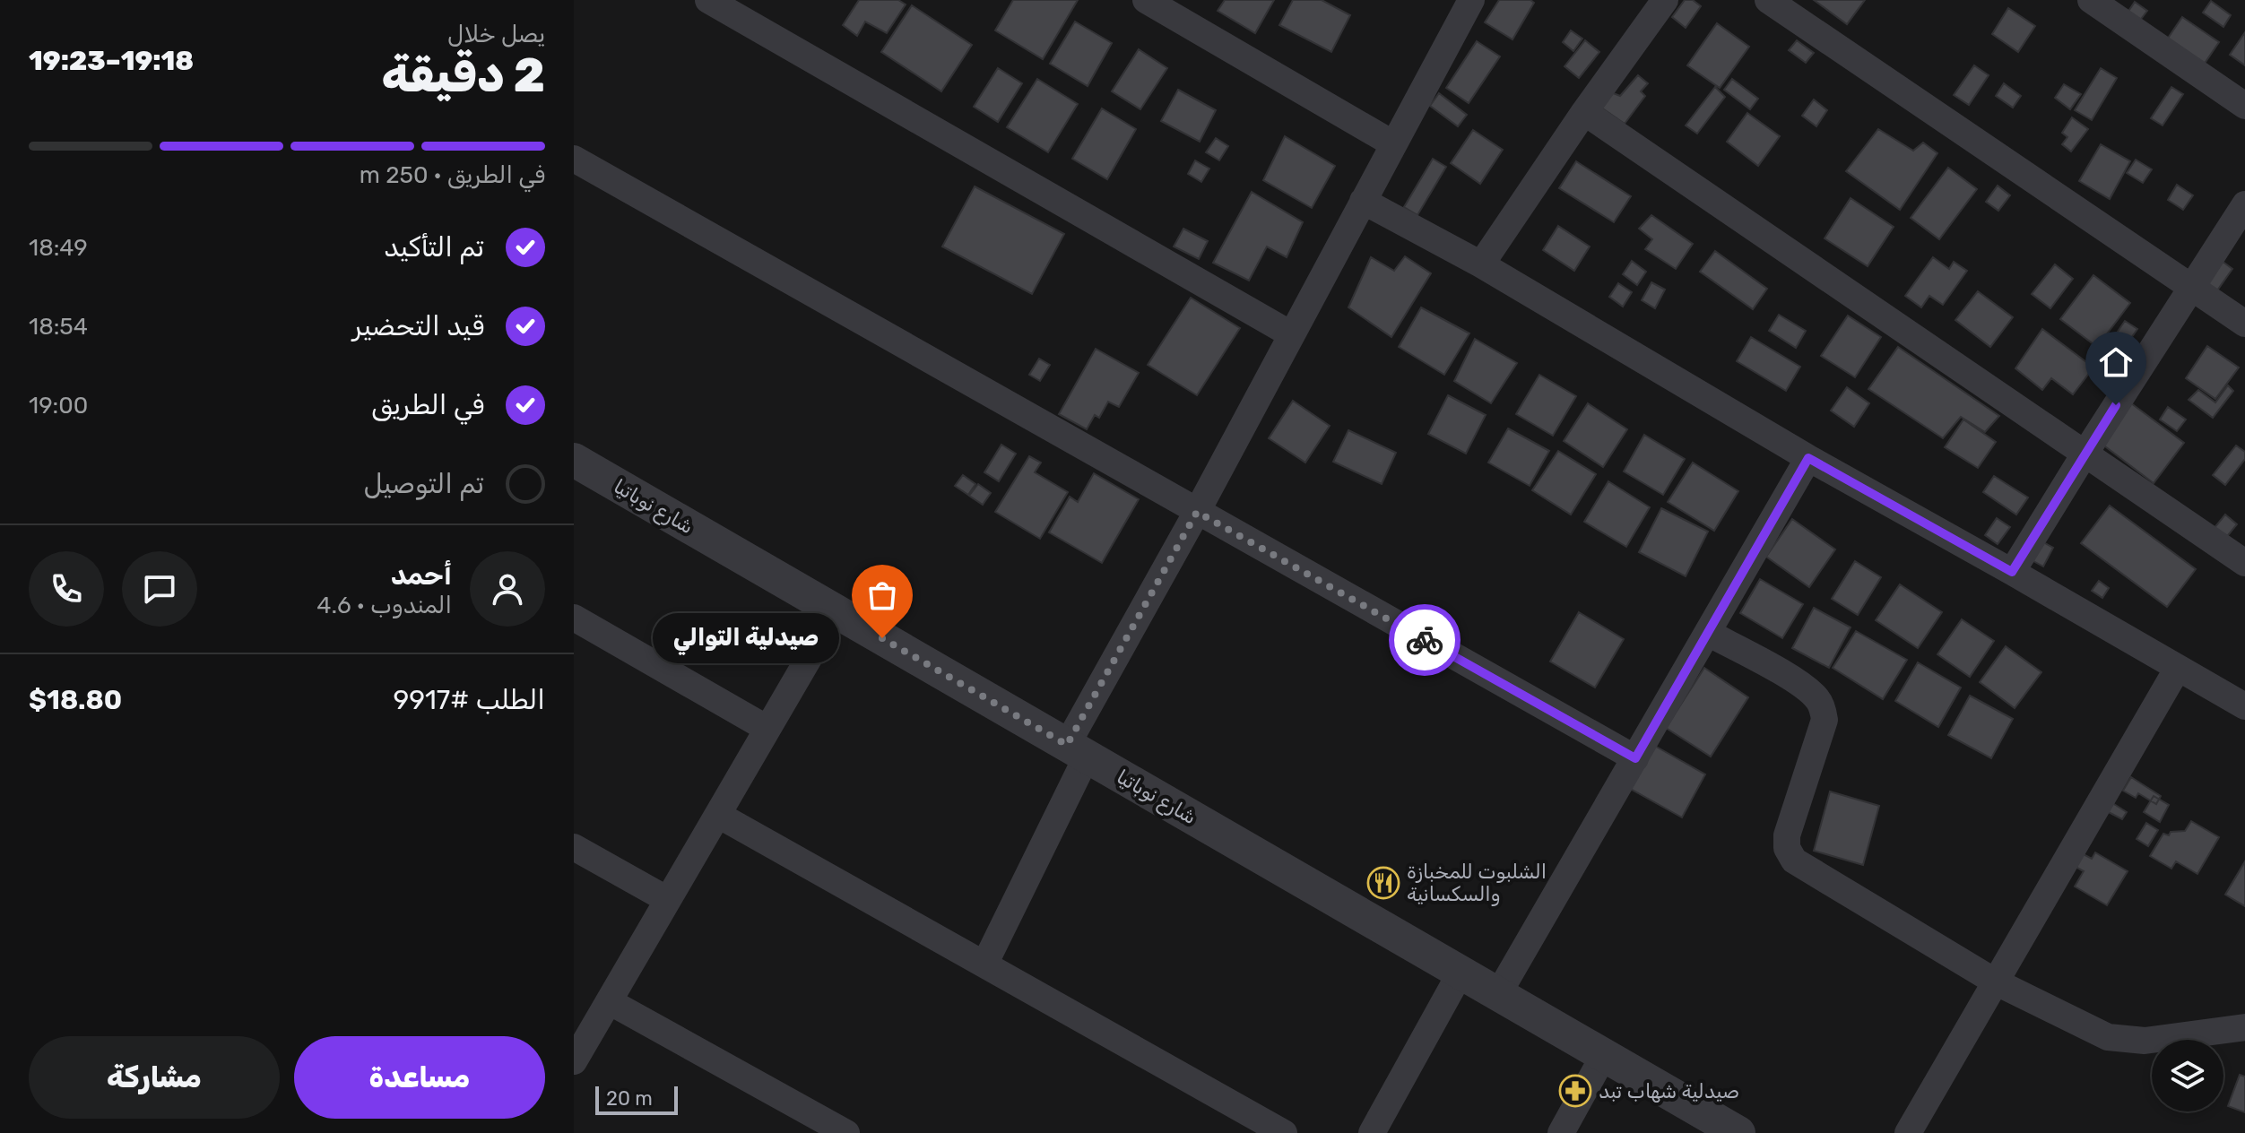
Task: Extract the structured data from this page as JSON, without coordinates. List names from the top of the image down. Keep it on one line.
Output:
{"streets":{"street":["شارع نوباتيا"]},"places":{"other":["صيدلية التوالي"],"restaurant":["الشلبوت للمخبازة والسكسانية"],"pharmacy":["صيدلية شهاب تبد"]},"scale_bar":"20 m","page":{"heading":["2 دقيقة","يصل خلال","19:18–19:23"],"panel":["أحمد","المندوب · 4.6","الطلب #9917","$18.80"],"bar":"في الطريق · 250 m","list":[["تم التأكيد","18:49"],["قيد التحضير","18:54"],["في الطريق","19:00"],"تم التوصيل"],"bubble":"صيدلية التوالي","buttons":["مساعدة","مشاركة"],"scale":"20 m"}}
